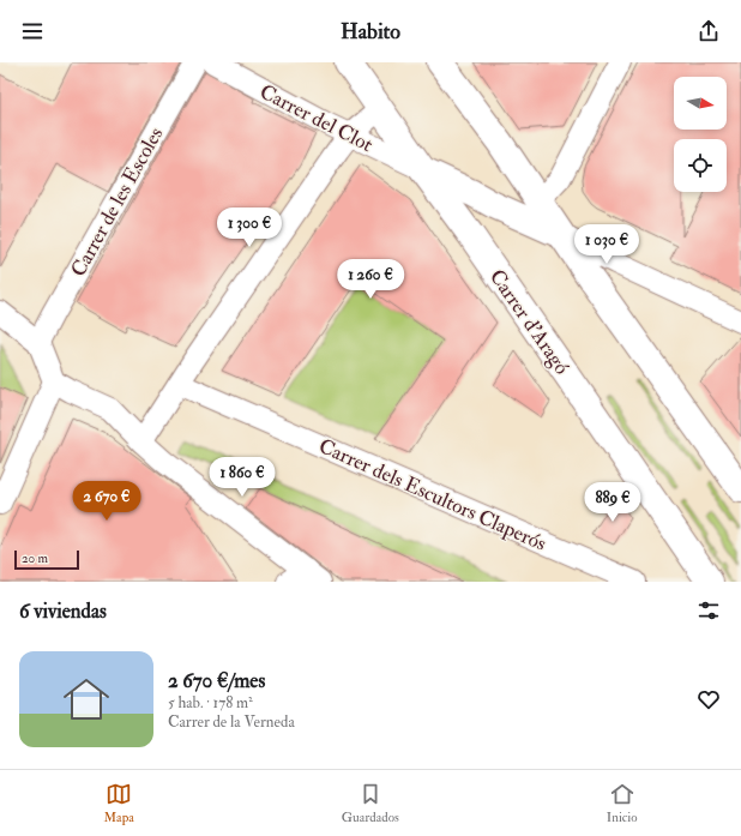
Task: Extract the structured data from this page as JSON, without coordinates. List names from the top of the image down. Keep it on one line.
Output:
{"streets":{"street":["Carrer del Clot","Carrer de les Escoles","Carrer d'Aragó","Carrer dels Escultors Claperós"]},"crossings":[["Carrer del Clot","Carrer d'Aragó"]],"scale_bar":"20 m","north":"right","page":{"header":"Habito","price":["1 300 €","1 030 €","1 260 €","1 860 €","2 670 €","889 €"],"scale":"20 m","heading":"6 viviendas","list":[{"name":"2 670 €/mes","note":"5 hab. · 178 m² · Carrer de la Verneda"}],"tabs":["Mapa","Guardados","Inicio"]}}
